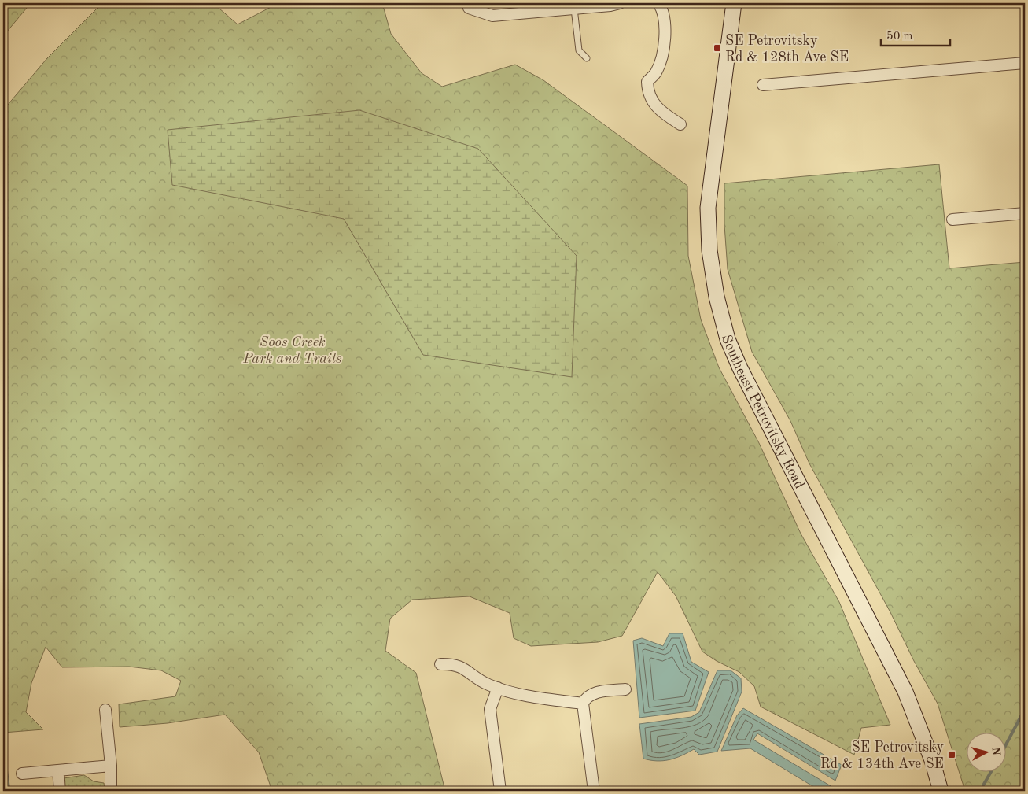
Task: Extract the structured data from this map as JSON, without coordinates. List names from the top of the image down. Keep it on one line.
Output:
{"streets":{"main road":["Southeast Petrovitsky Road"]},"parks":["Soos Creek Park and Trails"],"places":{"transit":["SE Petrovitsky Rd & 128th Ave SE","SE Petrovitsky Rd & 134th Ave SE"]},"scale_bar":"50 m","north":"right"}
